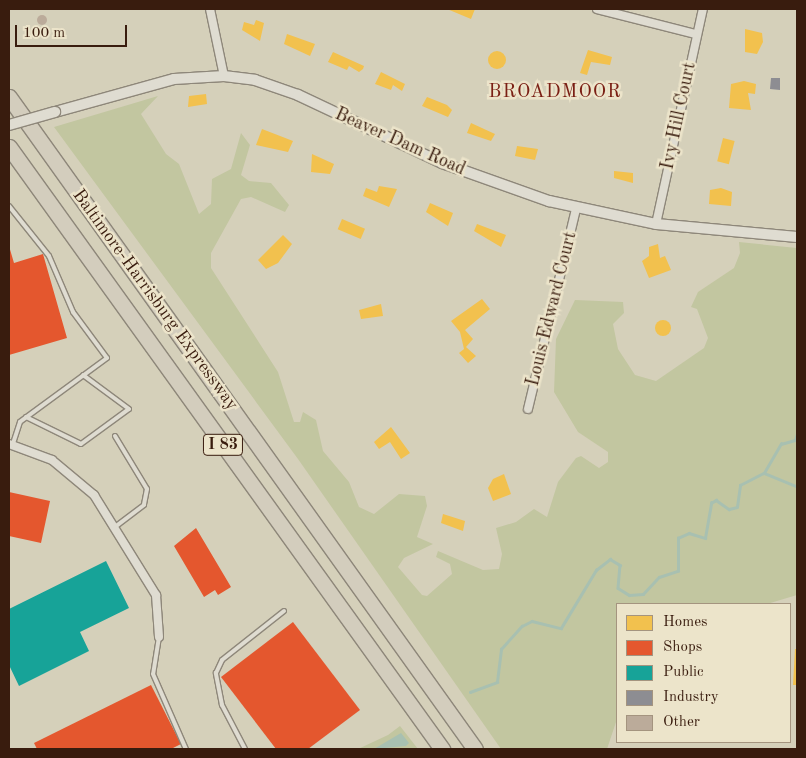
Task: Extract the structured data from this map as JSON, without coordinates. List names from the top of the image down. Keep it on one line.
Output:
{"streets":{"highway":["Baltimore-Harrisburg Expressway","I 83"],"street":["Ivy Hill Court","Beaver Dam Road","Louis Edward Court"]},"crossings":[["Ivy Hill Court","Beaver Dam Road"],["Beaver Dam Road","Louis Edward Court"]],"districts":["BROADMOOR"],"legend":["Homes","Shops","Public","Industry","Other"],"scale_bar":"100 m"}
